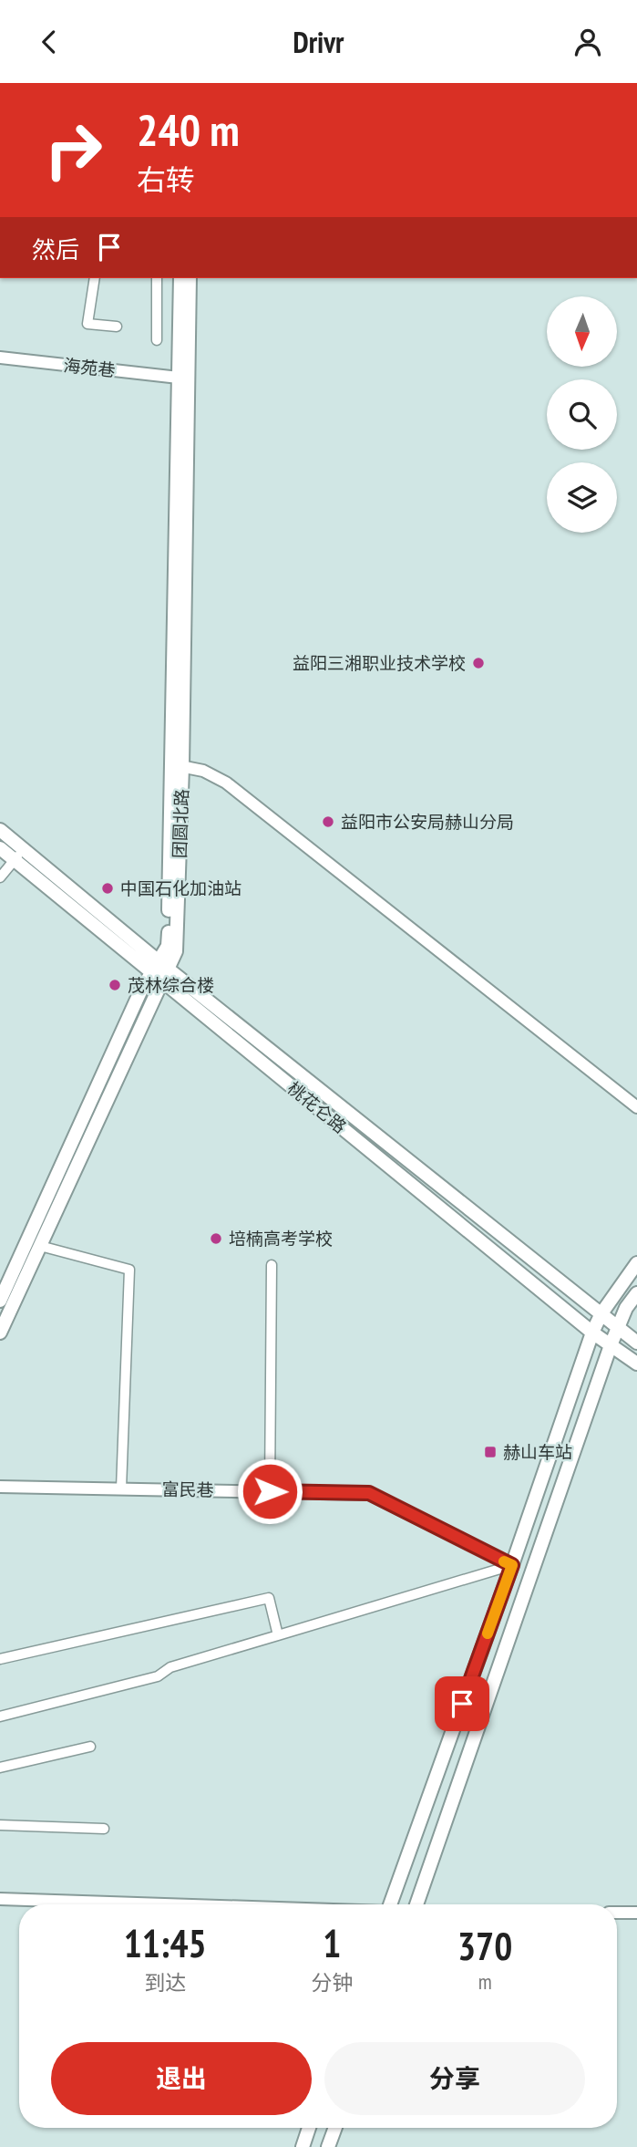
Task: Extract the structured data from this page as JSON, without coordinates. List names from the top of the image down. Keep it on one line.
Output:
{"streets":{"main road":["团圆北路","桃花仑路"],"street":["海苑巷","富民巷"]},"crossings":[["海苑巷","团圆北路"],["团圆北路","桃花仑路"]],"places":{"other":["益阳三湘职业技术学校","益阳市公安局赫山分局","中国石化加油站","茂林综合楼","培楠高考学校"],"transit":["赫山车站"]},"north":"bottom","page":{"header":"Drivr","turn":["240 m","右转"],"then":"然后","eta":["11:45","到达","1","分钟","370","m"],"buttons":["退出","分享"]}}
